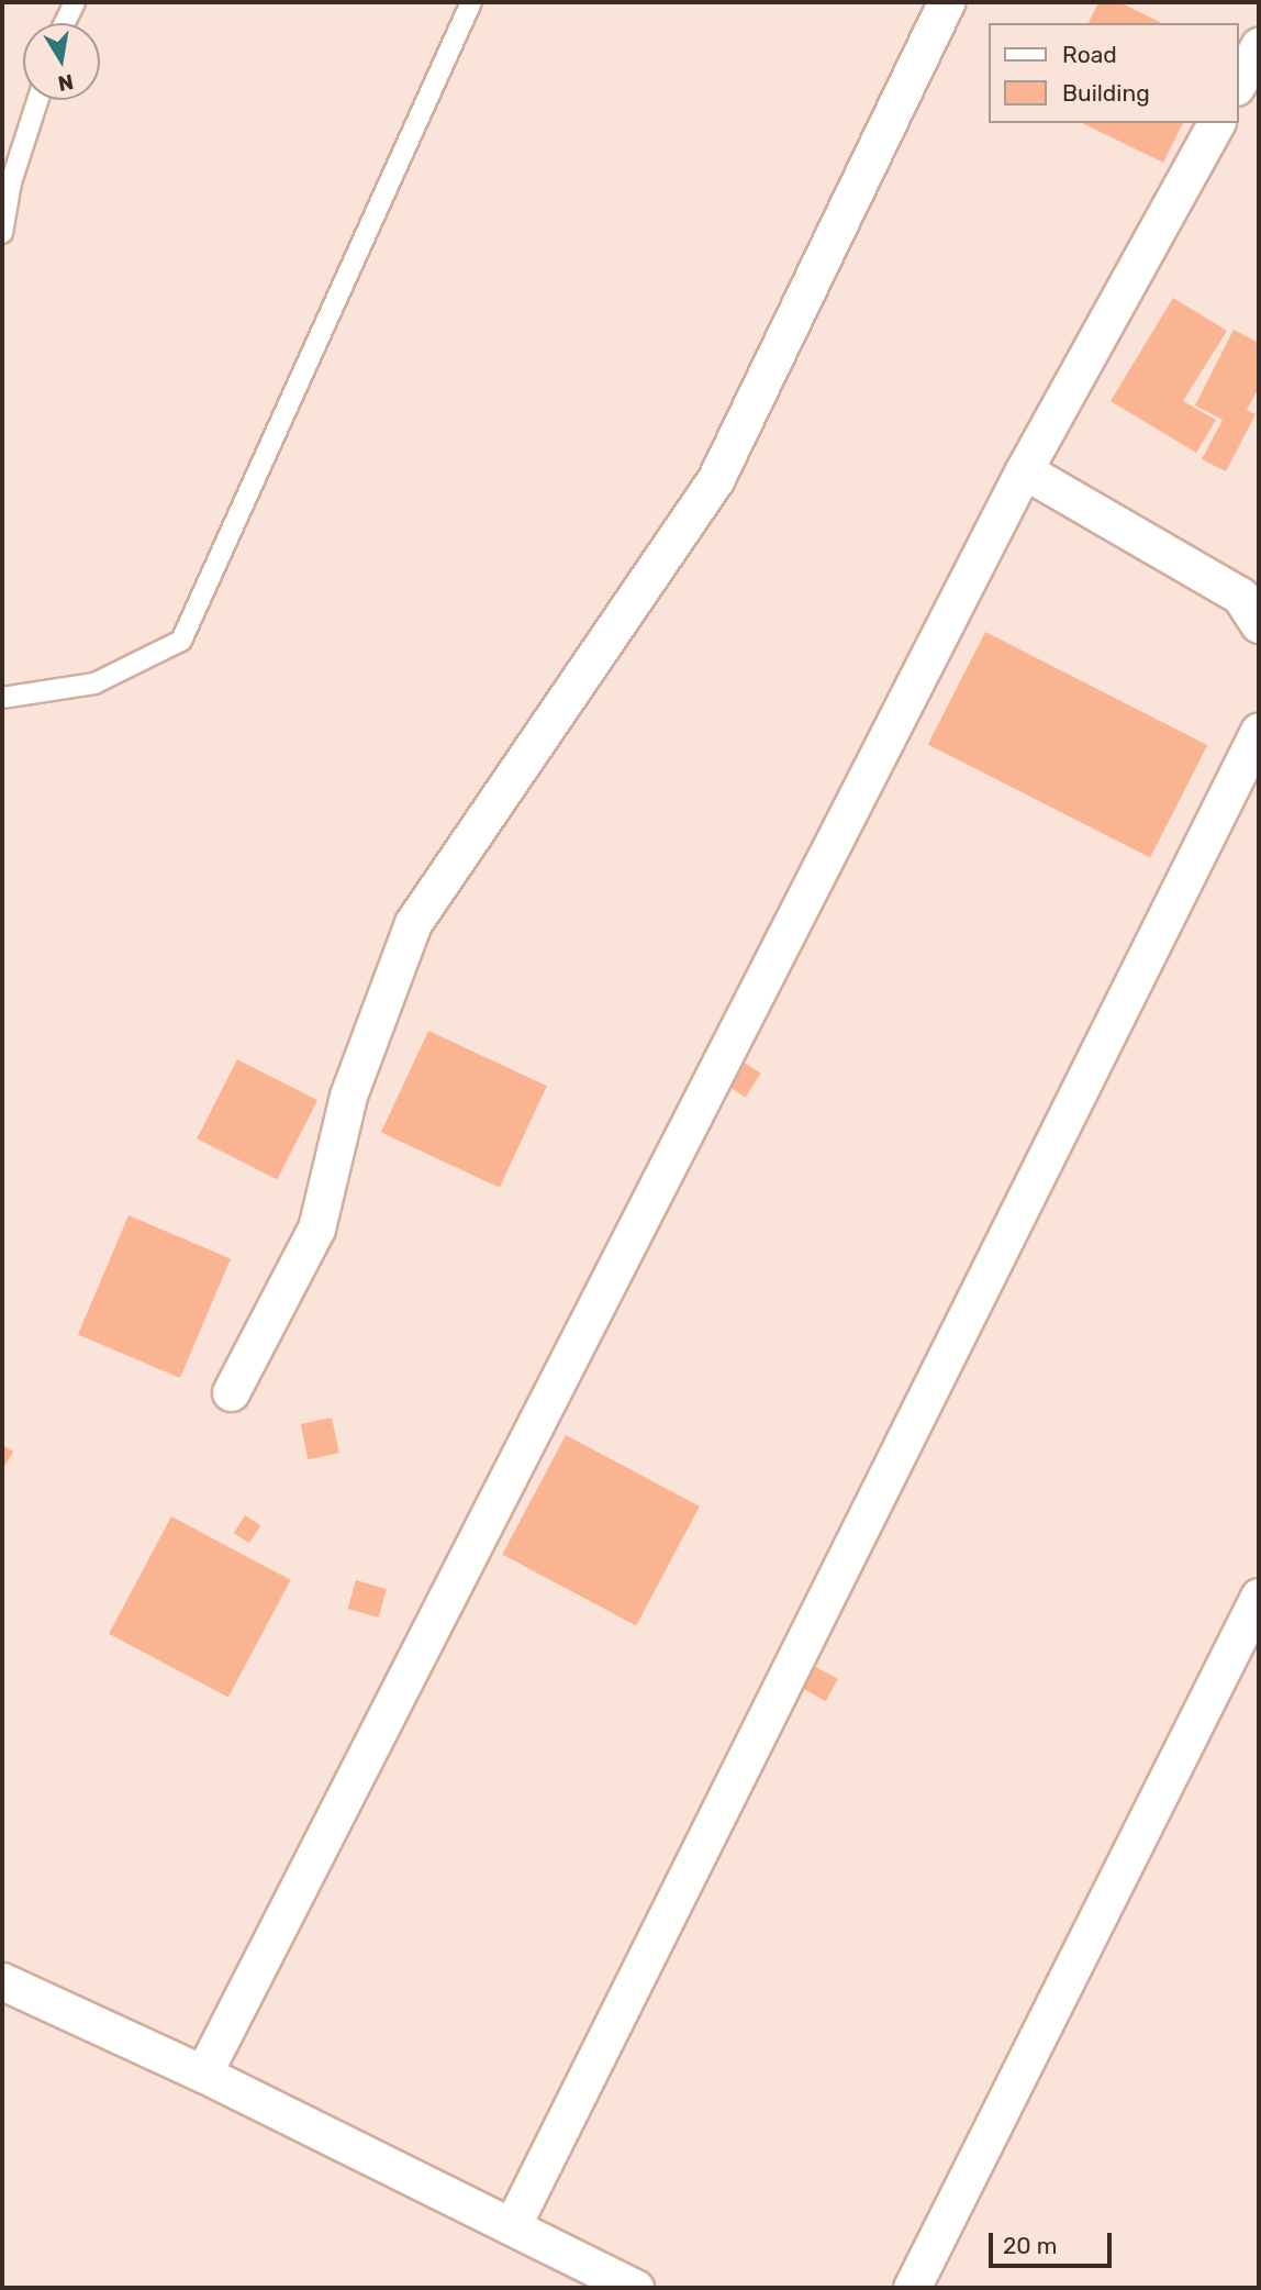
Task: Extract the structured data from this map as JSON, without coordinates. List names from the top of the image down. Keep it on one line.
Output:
{"legend":["Road","Building"],"scale_bar":"20 m","north":"bottom"}
